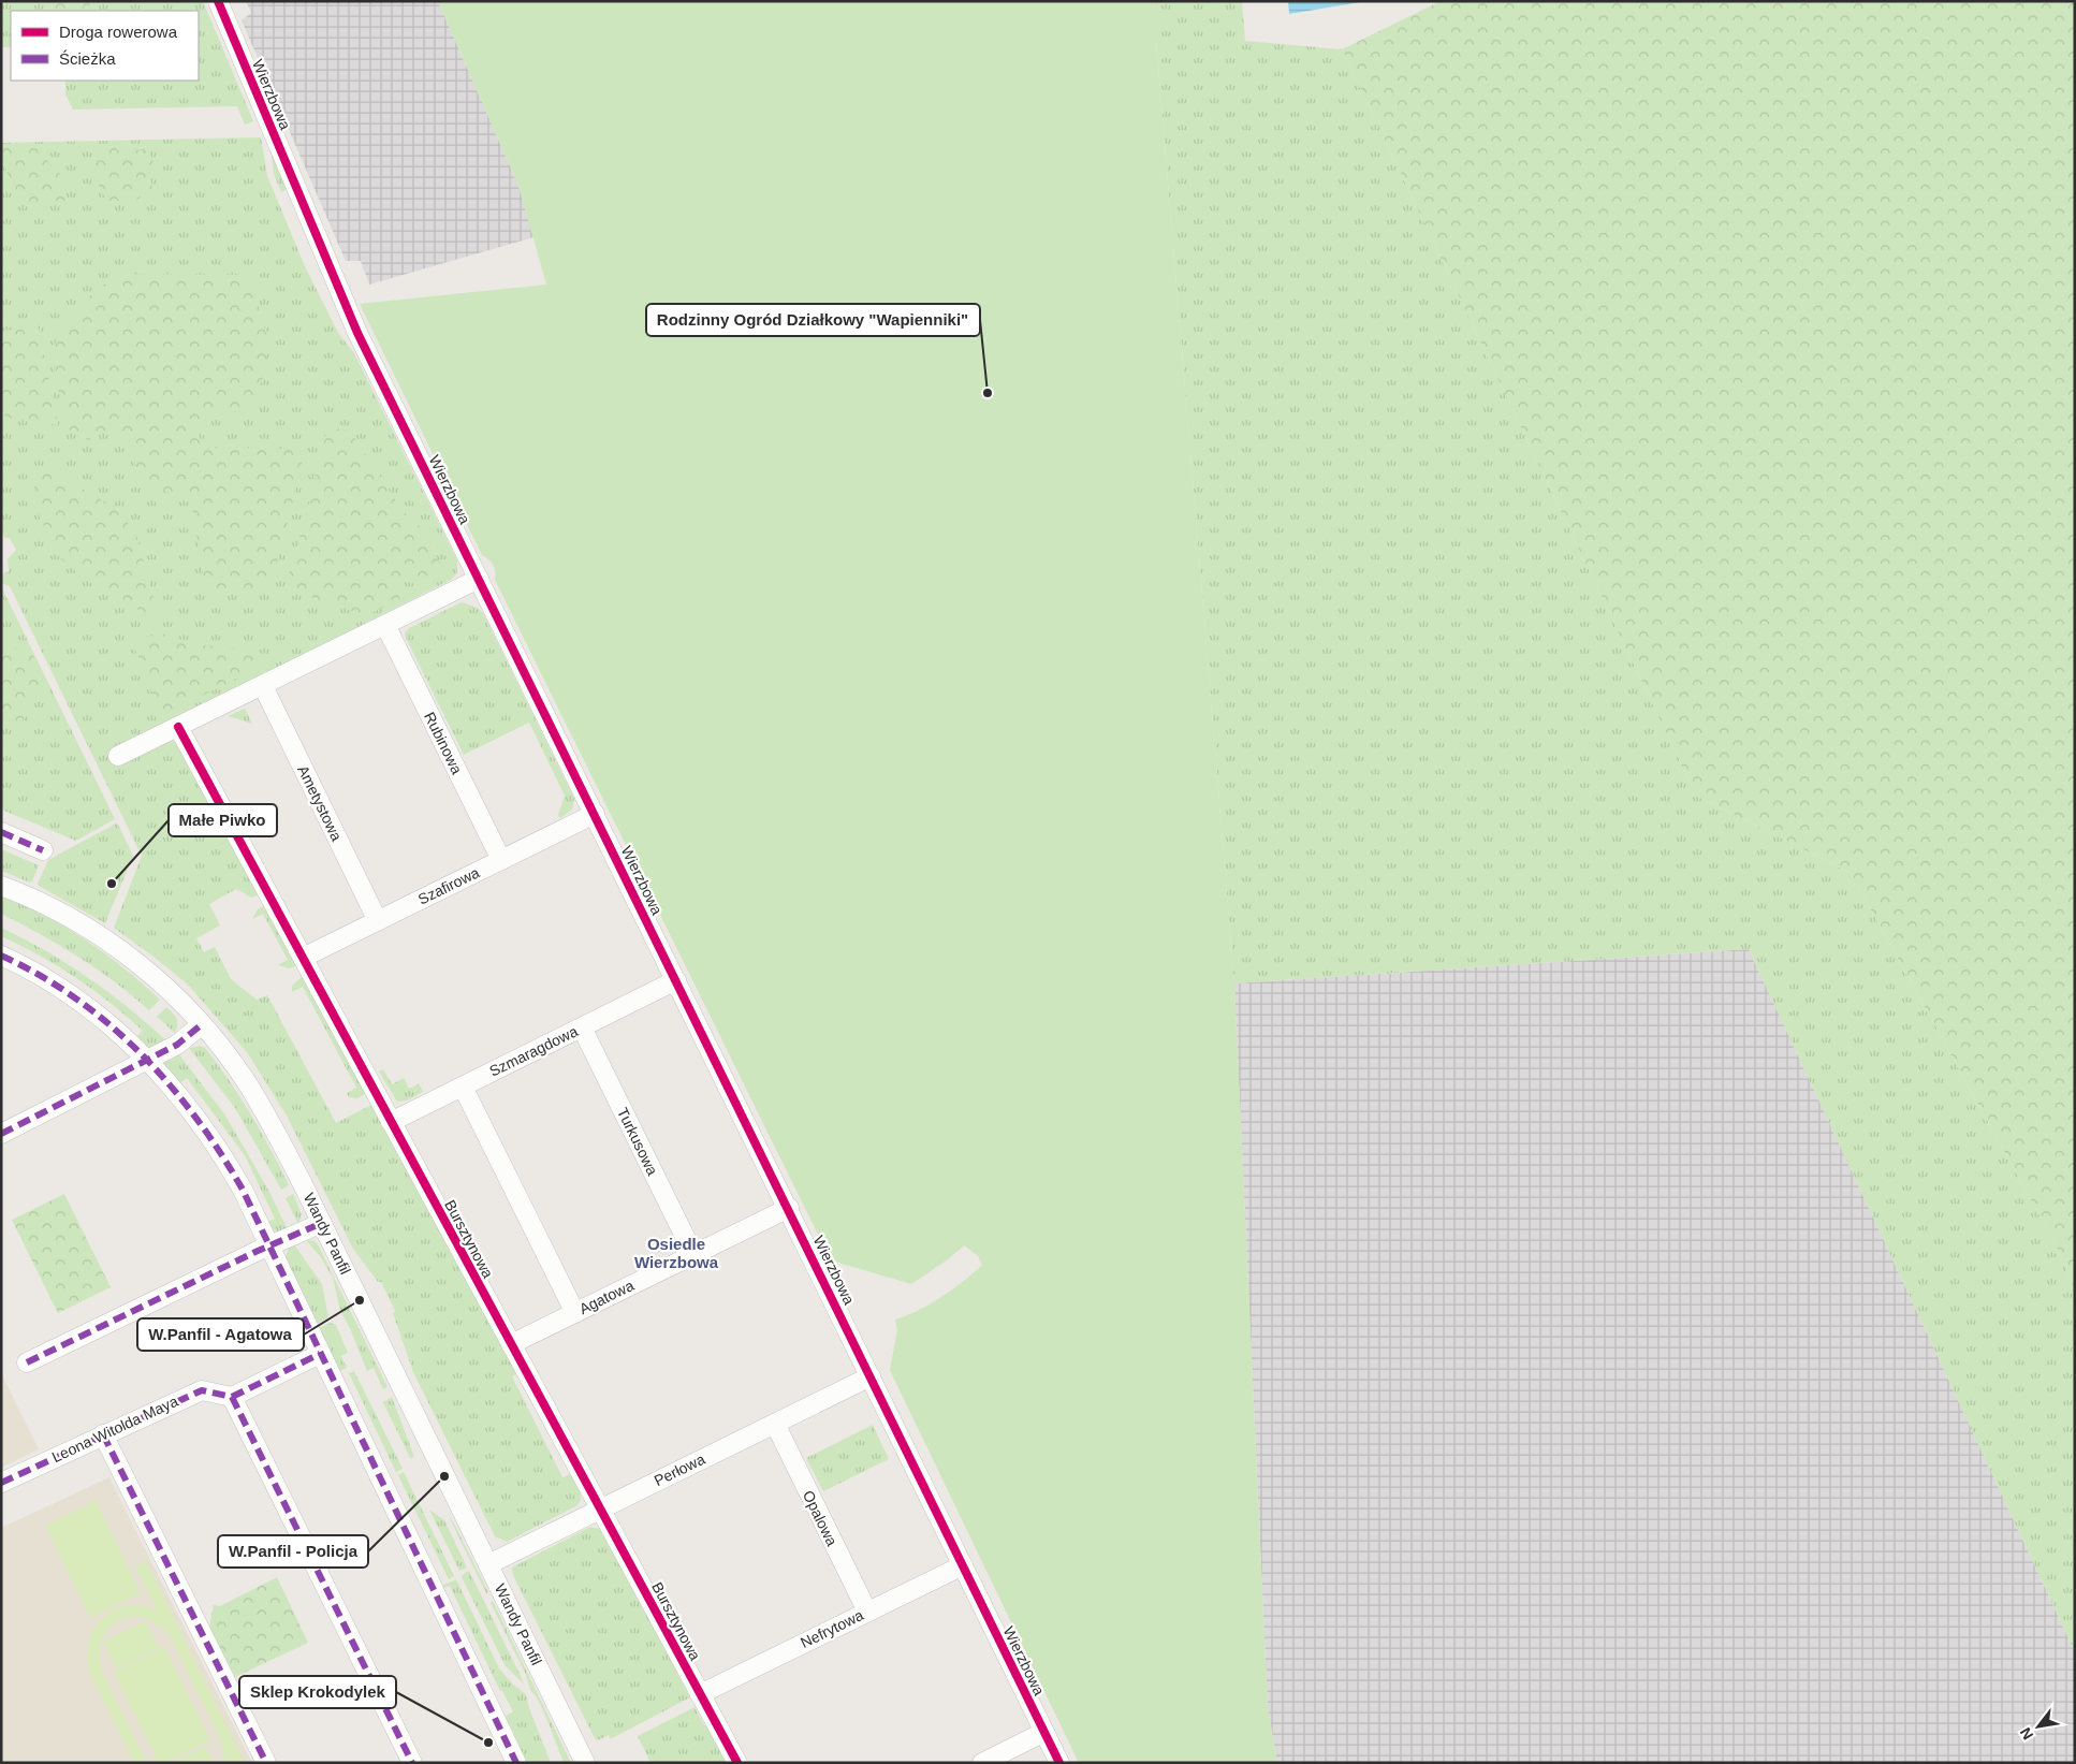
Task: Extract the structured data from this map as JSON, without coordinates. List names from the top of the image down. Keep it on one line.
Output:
{"streets":{"street":["Wierzbowa","Rubinowa","Ametystowa","Szafirowa","Szmaragdowa","Turkusowa","Wandy Panfil","Bursztynowa","Agatowa","Leona Witolda Maya","Perłowa","Opalowa","Nefrytowa"]},"crossings":[["Wierzbowa","Szafirowa"],["Wierzbowa","Szmaragdowa"],["Wierzbowa","Agatowa"],["Wierzbowa","Perłowa"],["Wierzbowa","Nefrytowa"],["Rubinowa","Szafirowa"],["Ametystowa","Szafirowa"],["Szafirowa","Bursztynowa"],["Szmaragdowa","Turkusowa"],["Szmaragdowa","Bursztynowa"],["Turkusowa","Agatowa"],["Wandy Panfil","Perłowa"],["Bursztynowa","Agatowa"],["Bursztynowa","Perłowa"],["Bursztynowa","Nefrytowa"],["Perłowa","Opalowa"],["Opalowa","Nefrytowa"]],"districts":["Osiedle Wierzbowa"],"places":["Rodzinny Ogród Działkowy \"Wapienniki\"","Małe Piwko","W.Panfil - Agatowa","W.Panfil - Policja","Sklep Krokodylek"],"legend":["Droga rowerowa","Ścieżka"],"north":"bottom left"}
